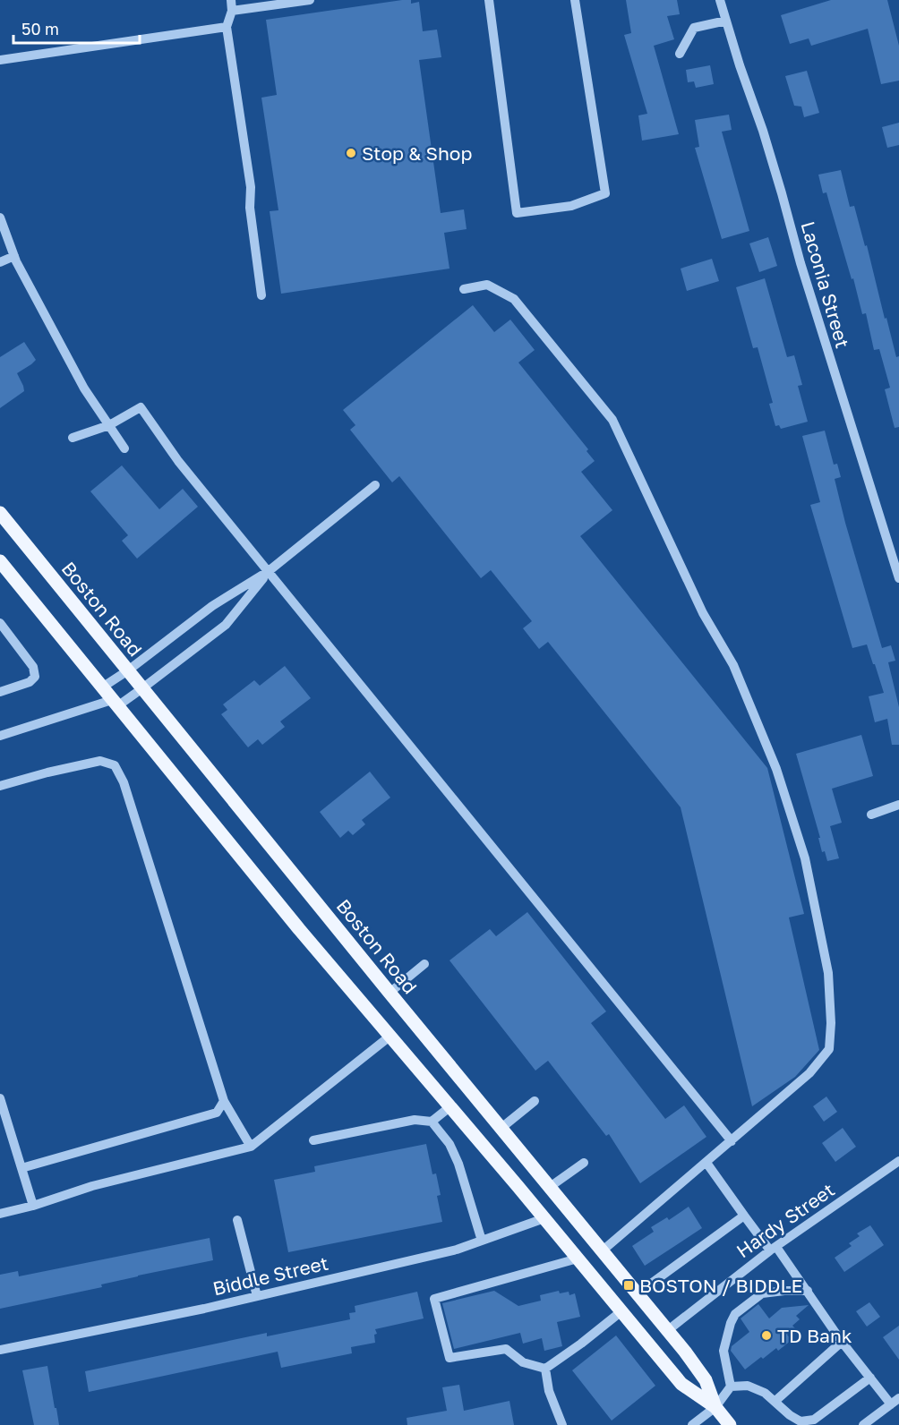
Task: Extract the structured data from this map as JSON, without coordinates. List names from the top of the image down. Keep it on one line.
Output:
{"streets":{"main road":["Boston Road"],"street":["Laconia Street","Hardy Street","Biddle Street"]},"crossings":[["Boston Road","Hardy Street"],["Boston Road","Biddle Street"]],"places":{"other":["Stop & Shop","TD Bank"],"transit":["BOSTON / BIDDLE"]},"scale_bar":"50 m"}
